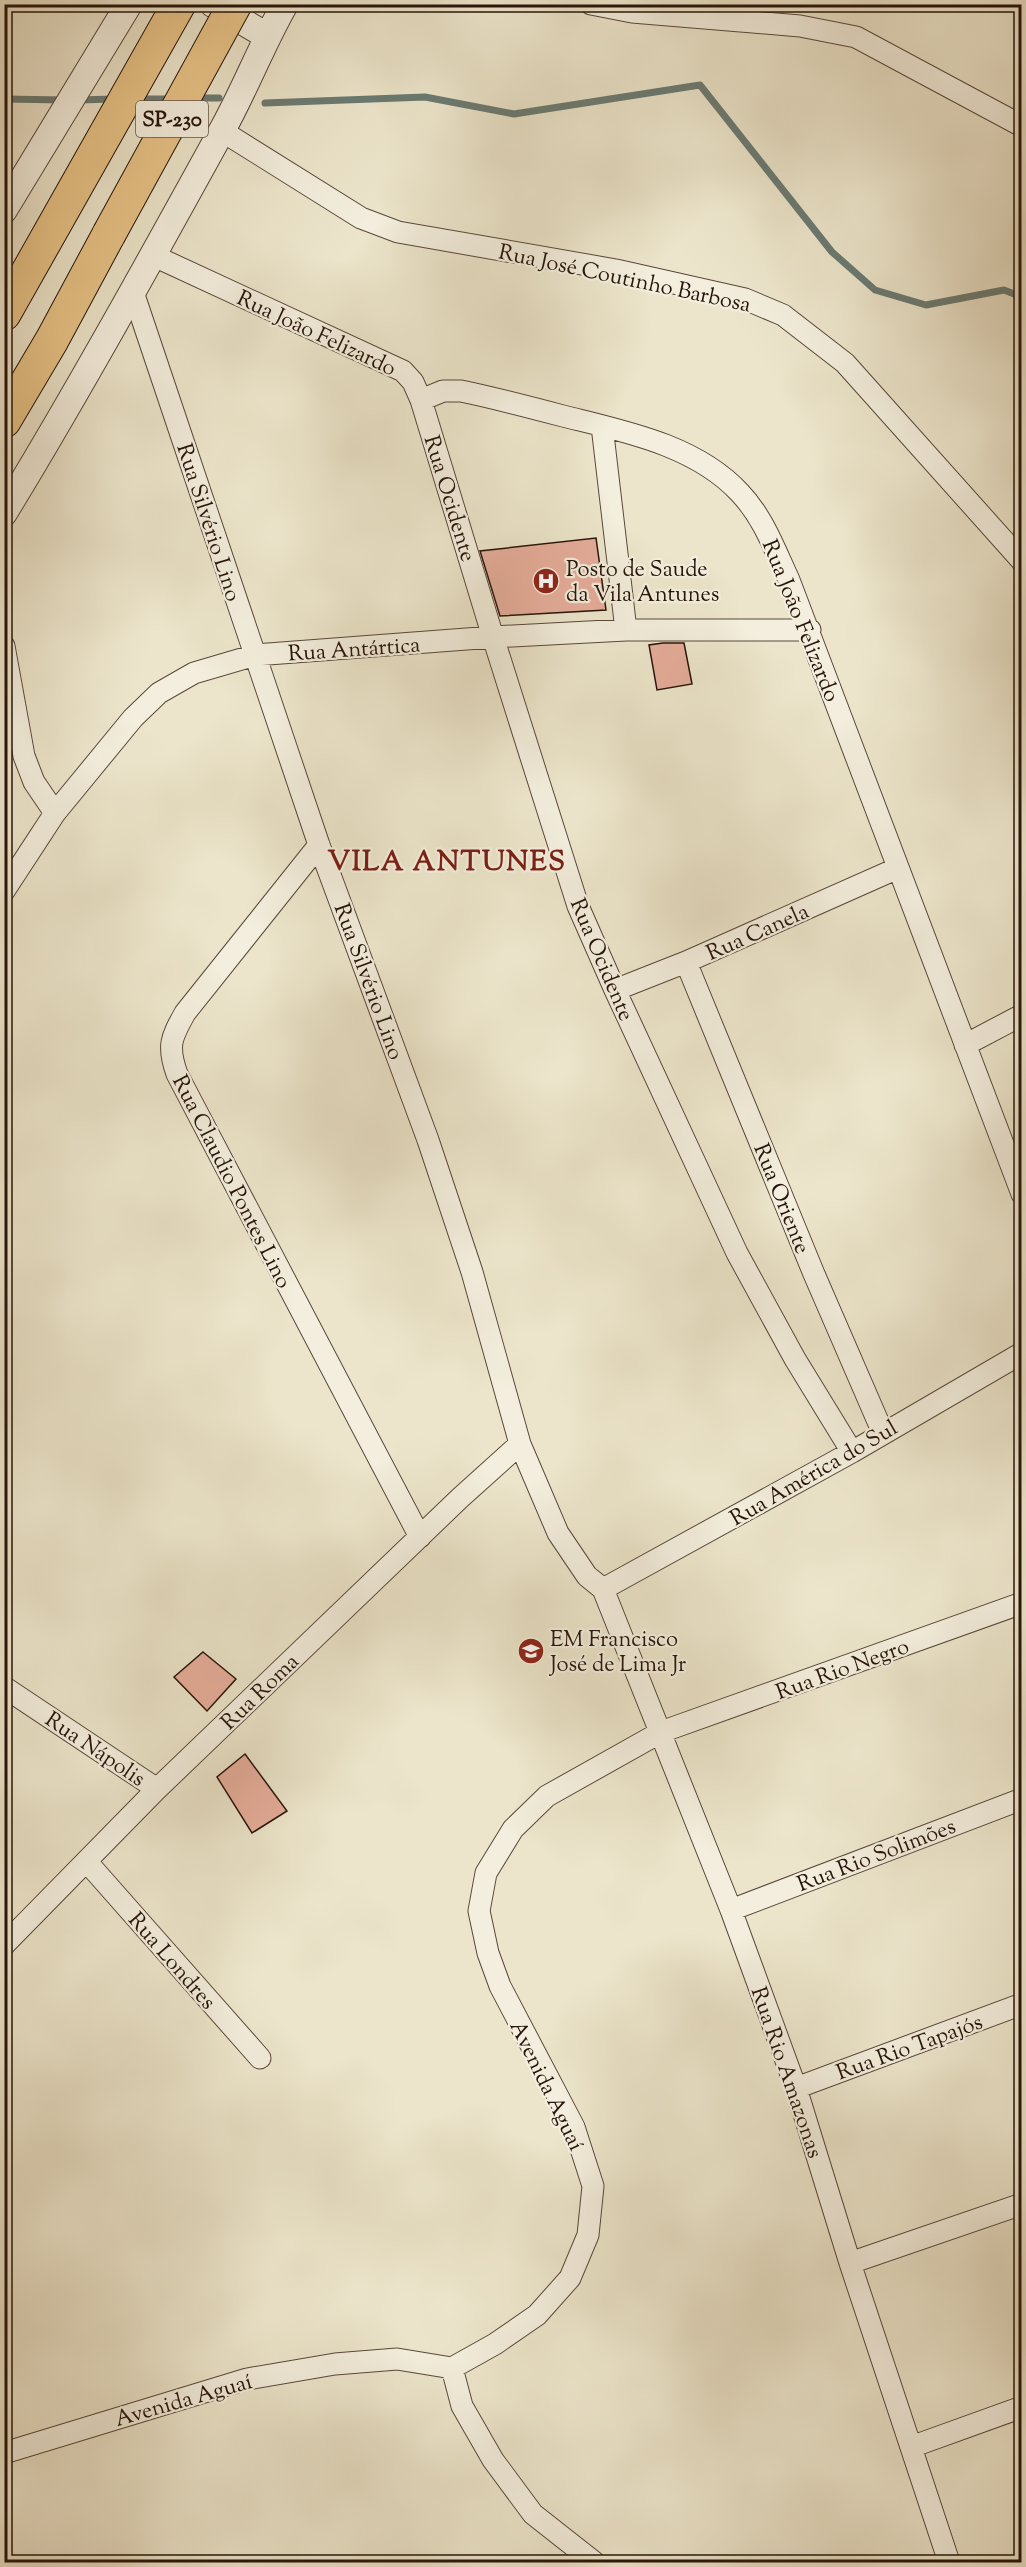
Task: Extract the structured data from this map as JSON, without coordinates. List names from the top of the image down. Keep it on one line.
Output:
{"streets":{"highway":["SP-230"],"street":["Rua José Coutinho Barbosa","Rua João Felizardo","Rua Ocidente","Rua Silvério Lino","Rua Antártica","Rua Canela","Rua Claudio Pontes Lino","Rua Oriente","Rua América do Sul","Rua Rio Negro","Rua Roma","Rua Nápolis","Rua Rio Solimões","Rua Londres","Rua Rio Tapajós","Rua Rio Amazonas","Avenida Aguaí"]},"crossings":[["Rua João Felizardo","Rua Ocidente"],["Rua João Felizardo","Rua Antártica"],["Rua João Felizardo","Rua Canela"],["Rua Ocidente","Rua Antártica"],["Rua Ocidente","Rua Canela"],["Rua Ocidente","Rua América do Sul"],["Rua Silvério Lino","Rua Antártica"],["Rua Silvério Lino","Rua Claudio Pontes Lino"],["Rua Silvério Lino","Rua América do Sul"],["Rua Silvério Lino","Rua Roma"],["Rua Silvério Lino","Rua Rio Amazonas"],["Rua Canela","Rua Oriente"],["Rua Claudio Pontes Lino","Rua Roma"],["Rua Oriente","Rua América do Sul"],["Rua América do Sul","Rua Rio Amazonas"],["Rua Rio Negro","Rua Rio Amazonas"],["Rua Rio Negro","Avenida Aguaí"],["Rua Roma","Rua Nápolis"],["Rua Roma","Rua Londres"],["Rua Rio Solimões","Rua Rio Amazonas"],["Rua Rio Tapajós","Rua Rio Amazonas"],["Rua Rio Amazonas","Avenida Aguaí"]],"districts":["VILA ANTUNES"],"places":{"hospital":["Posto de Saude da Vila Antunes"],"school or university":["EM Francisco José de Lima Jr"]}}
